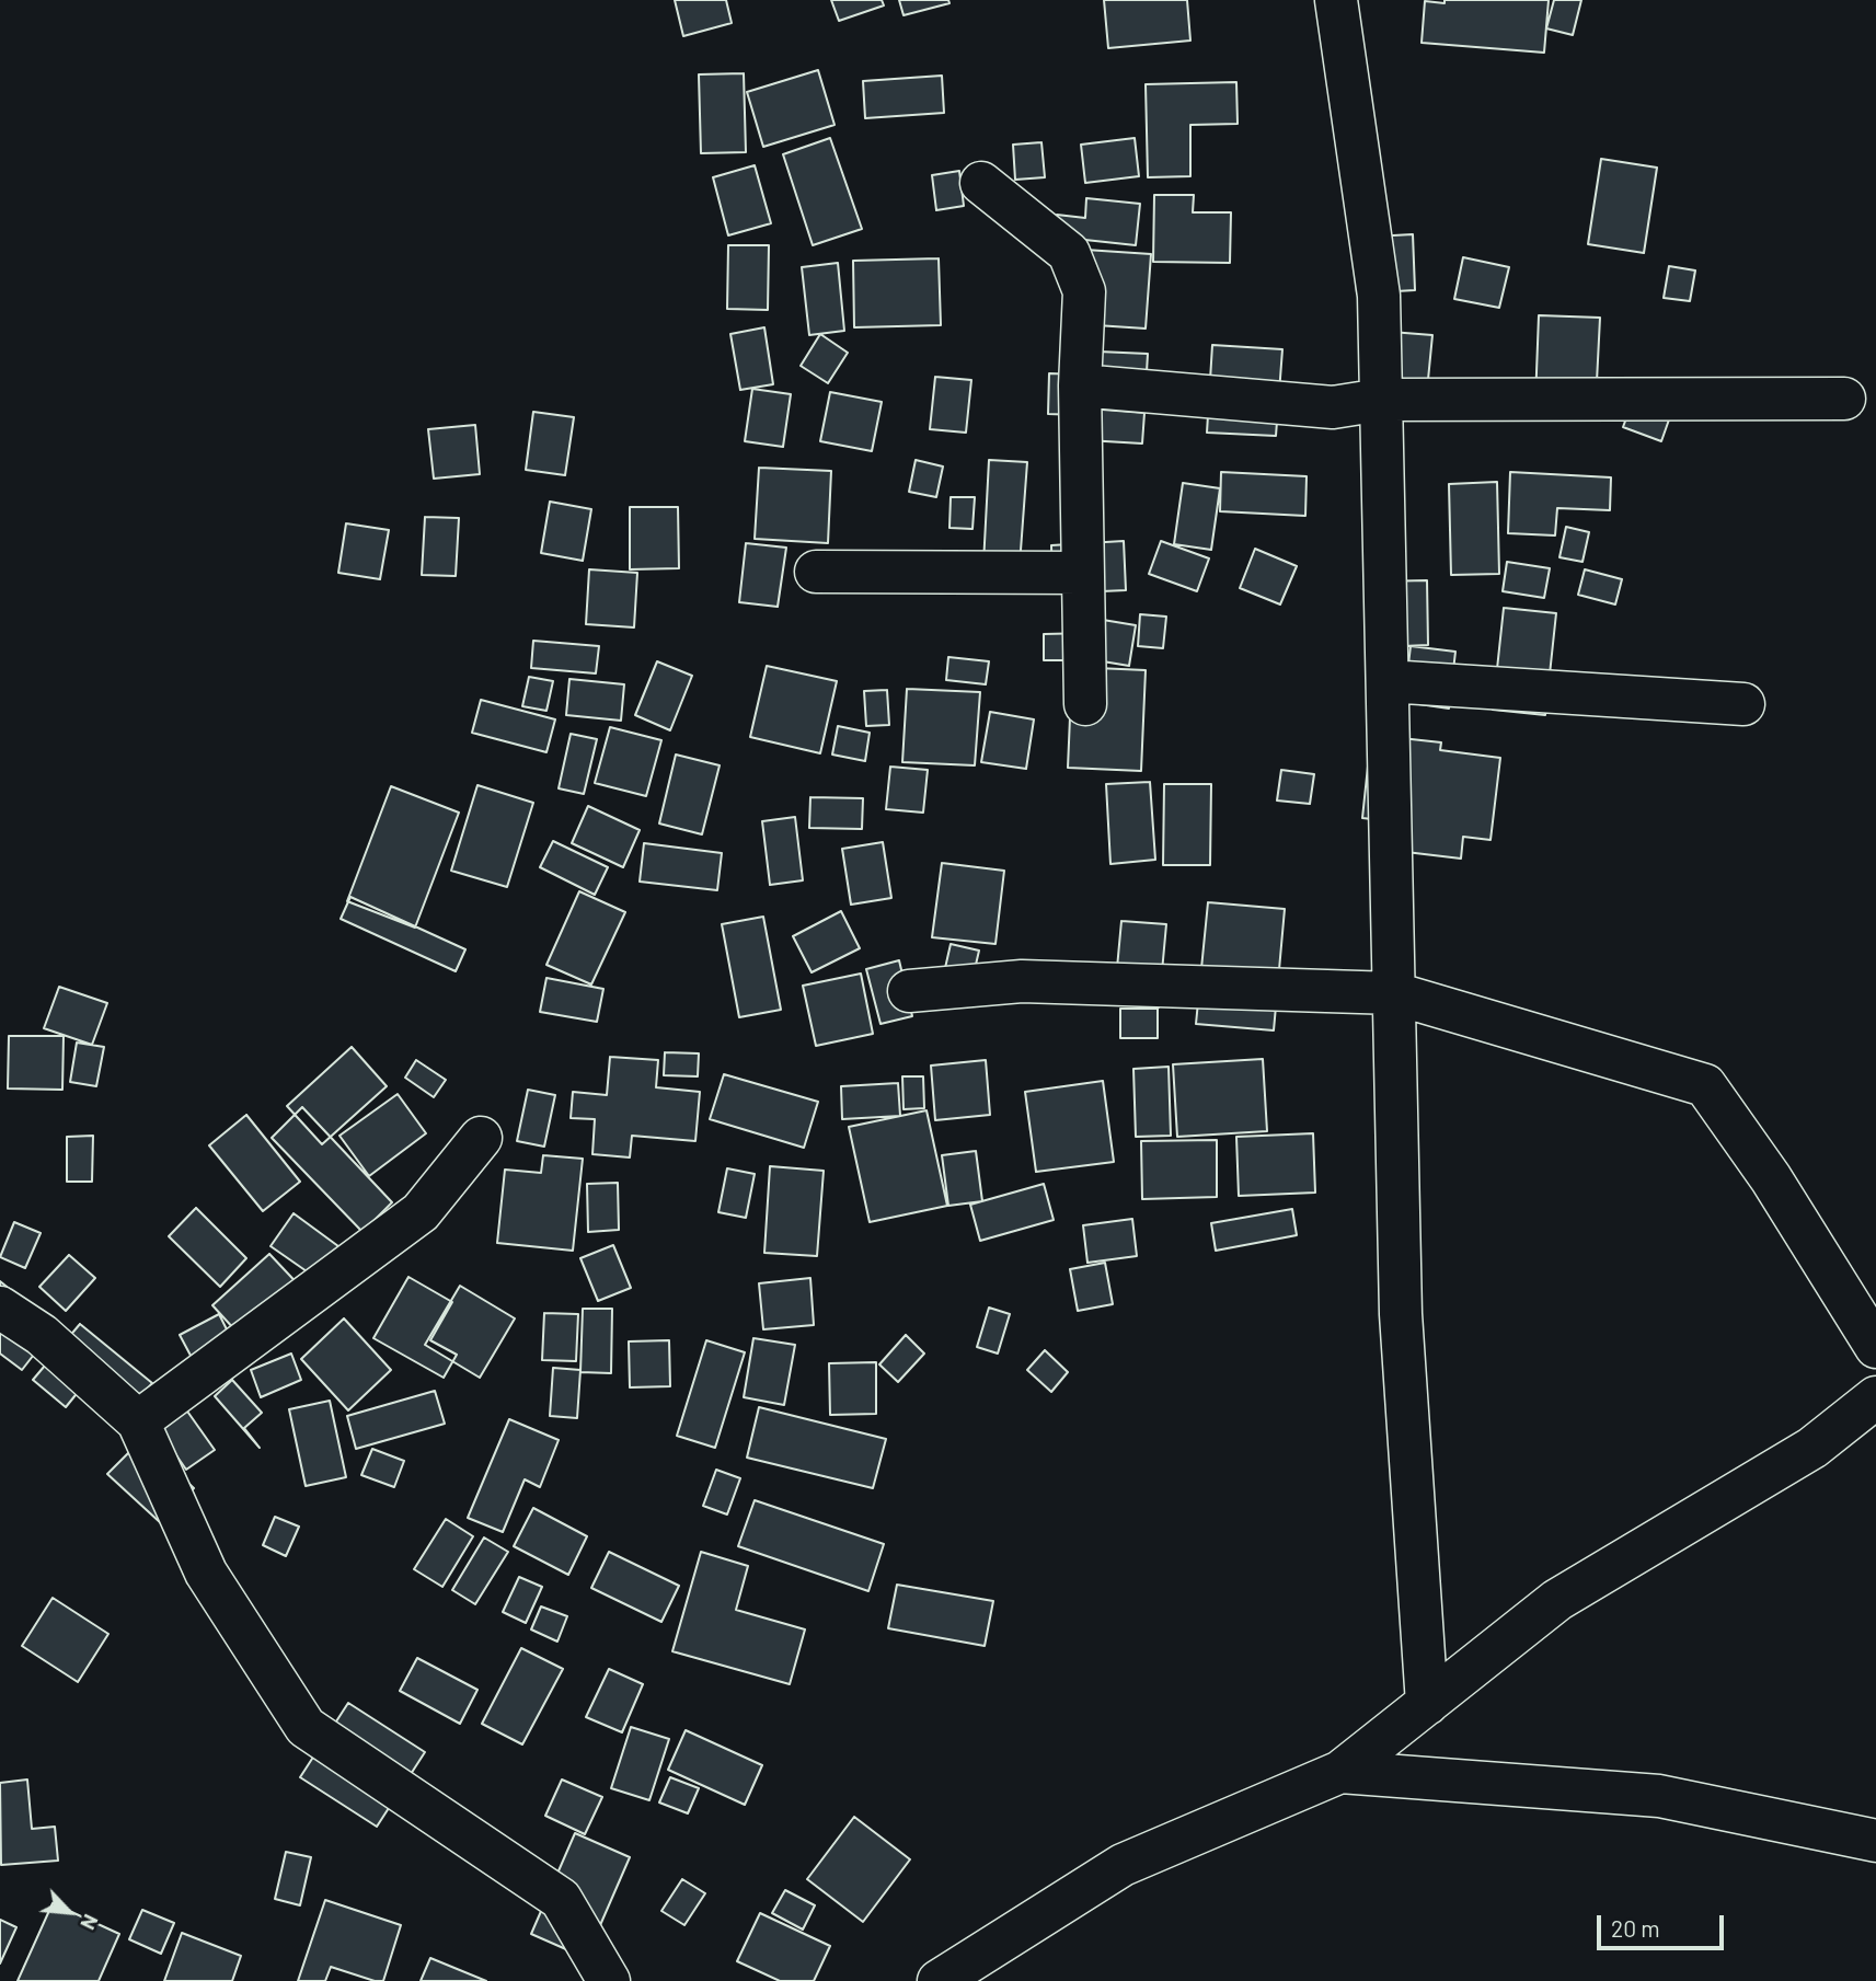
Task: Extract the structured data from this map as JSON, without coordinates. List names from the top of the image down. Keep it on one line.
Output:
{"scale_bar":"20 m","north":"bottom right"}
